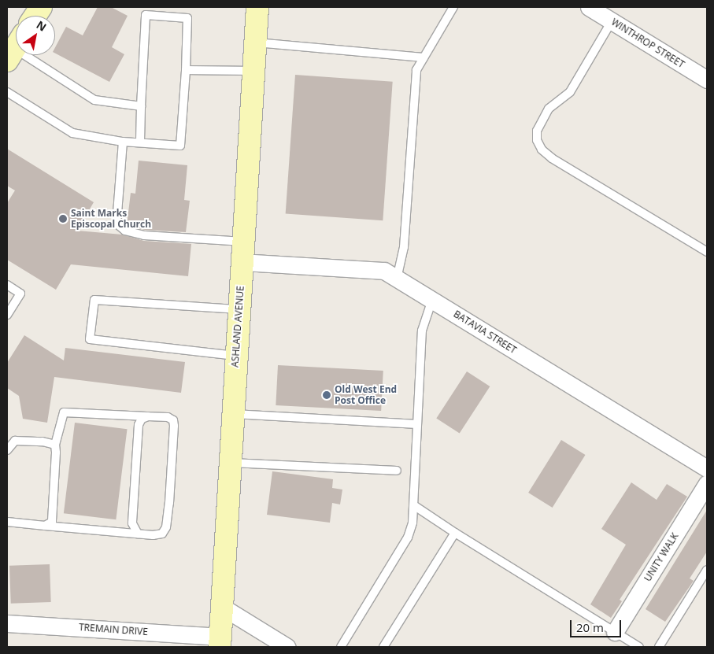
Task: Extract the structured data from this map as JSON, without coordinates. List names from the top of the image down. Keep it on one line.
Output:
{"streets":{"street":["WINTHROP STREET","ASHLAND AVENUE","BATAVIA STREET","UNITY WALK","TREMAIN DRIVE"]},"crossings":[["ASHLAND AVENUE","BATAVIA STREET"],["ASHLAND AVENUE","TREMAIN DRIVE"]],"places":["Saint Marks Episcopal Church","Old West End Post Office"],"scale_bar":"20 m","north":"top right"}
